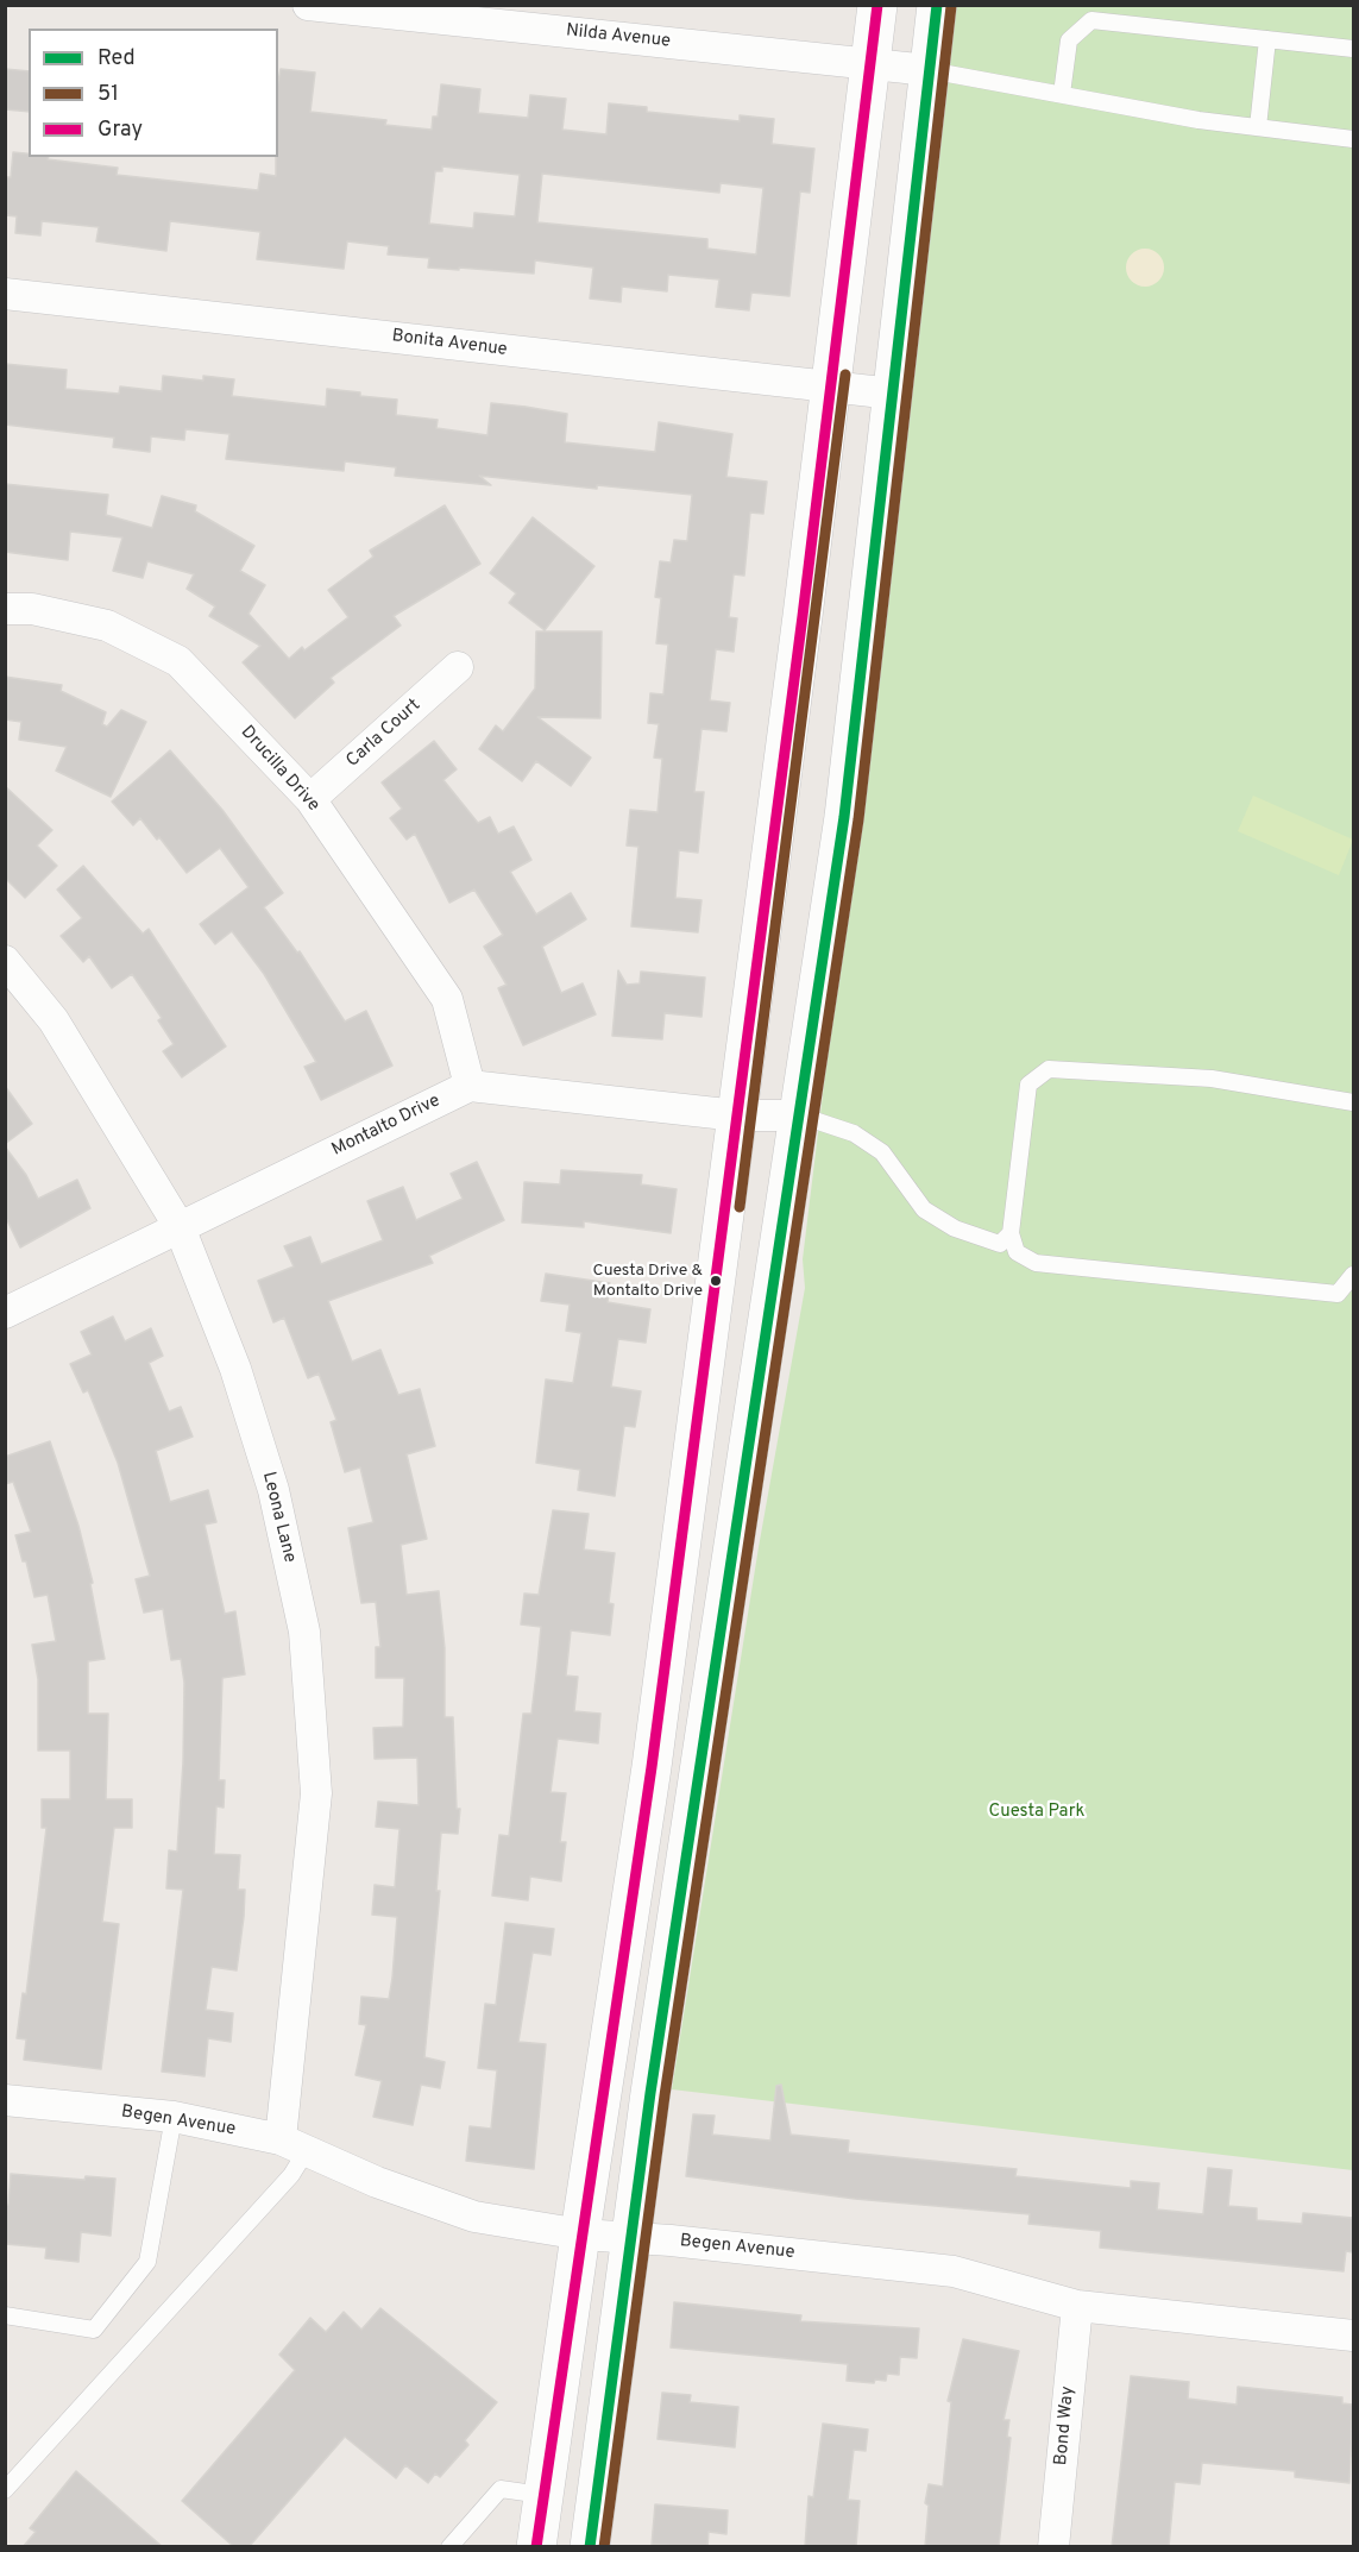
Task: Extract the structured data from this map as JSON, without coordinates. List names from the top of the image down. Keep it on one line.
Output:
{"streets":{"street":["Nilda Avenue","Bonita Avenue","Carla Court","Drucilla Drive","Montalto Drive","Leona Lane","Begen Avenue","Bond Way"]},"crossings":[["Carla Court","Drucilla Drive"],["Drucilla Drive","Montalto Drive"],["Montalto Drive","Leona Lane"],["Leona Lane","Begen Avenue"],["Begen Avenue","Bond Way"]],"parks":["Cuesta Park"],"places":["Cuesta Drive & Montalto Drive"],"lines":["transit line Red","transit line Gray","transit line 51"],"legend":["Red","51","Gray"]}
